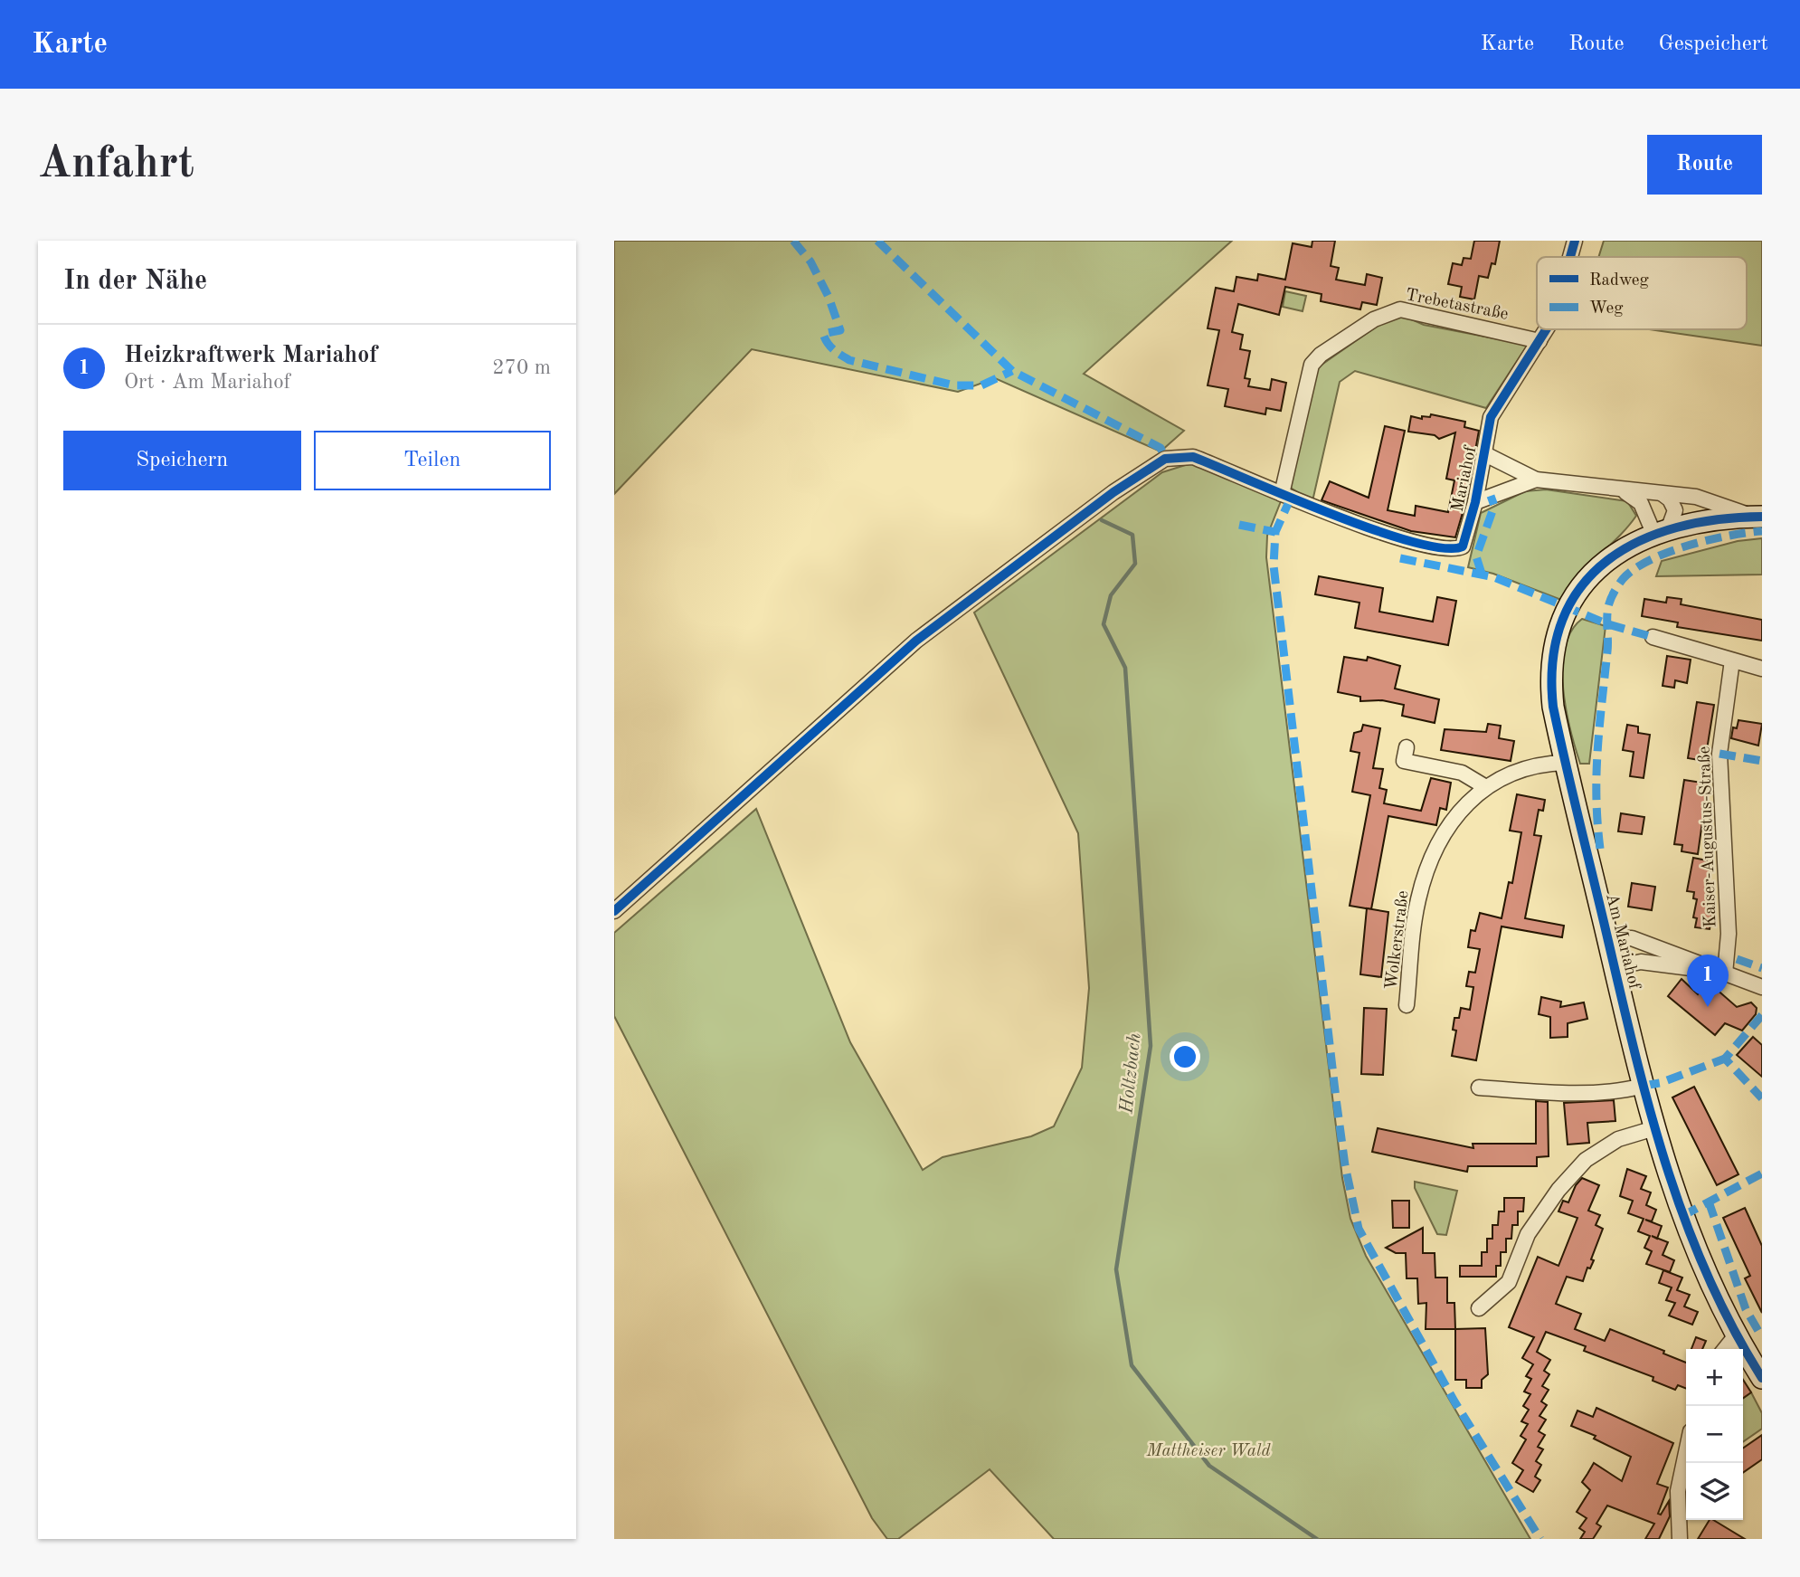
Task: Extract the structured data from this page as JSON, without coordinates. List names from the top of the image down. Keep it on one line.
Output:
{"streets":{"street":["Trebetastraße","Mariahof","Kaiser-Augustus-Straße","Wolkerstraße","Am Mariahof"]},"crossings":[["Trebetastraße","Mariahof"],["Kaiser-Augustus-Straße","Am Mariahof"],["Wolkerstraße","Am Mariahof"]],"water":["Holtzbach"],"parks":["Mattheiser Wald"],"legend":["Radweg","Weg"],"page":{"header":"Karte","nav":["Karte","Route","Gespeichert"],"buttons":["Route",["Speichern","Teilen"]],"title":"Anfahrt","heading":"In der Nähe","list":[{"mark":"1","name":"Heizkraftwerk Mariahof","note":"Ort · Am Mariahof","value":"270 m"}],"pins":"1","map_buttons":["+","−"]}}
